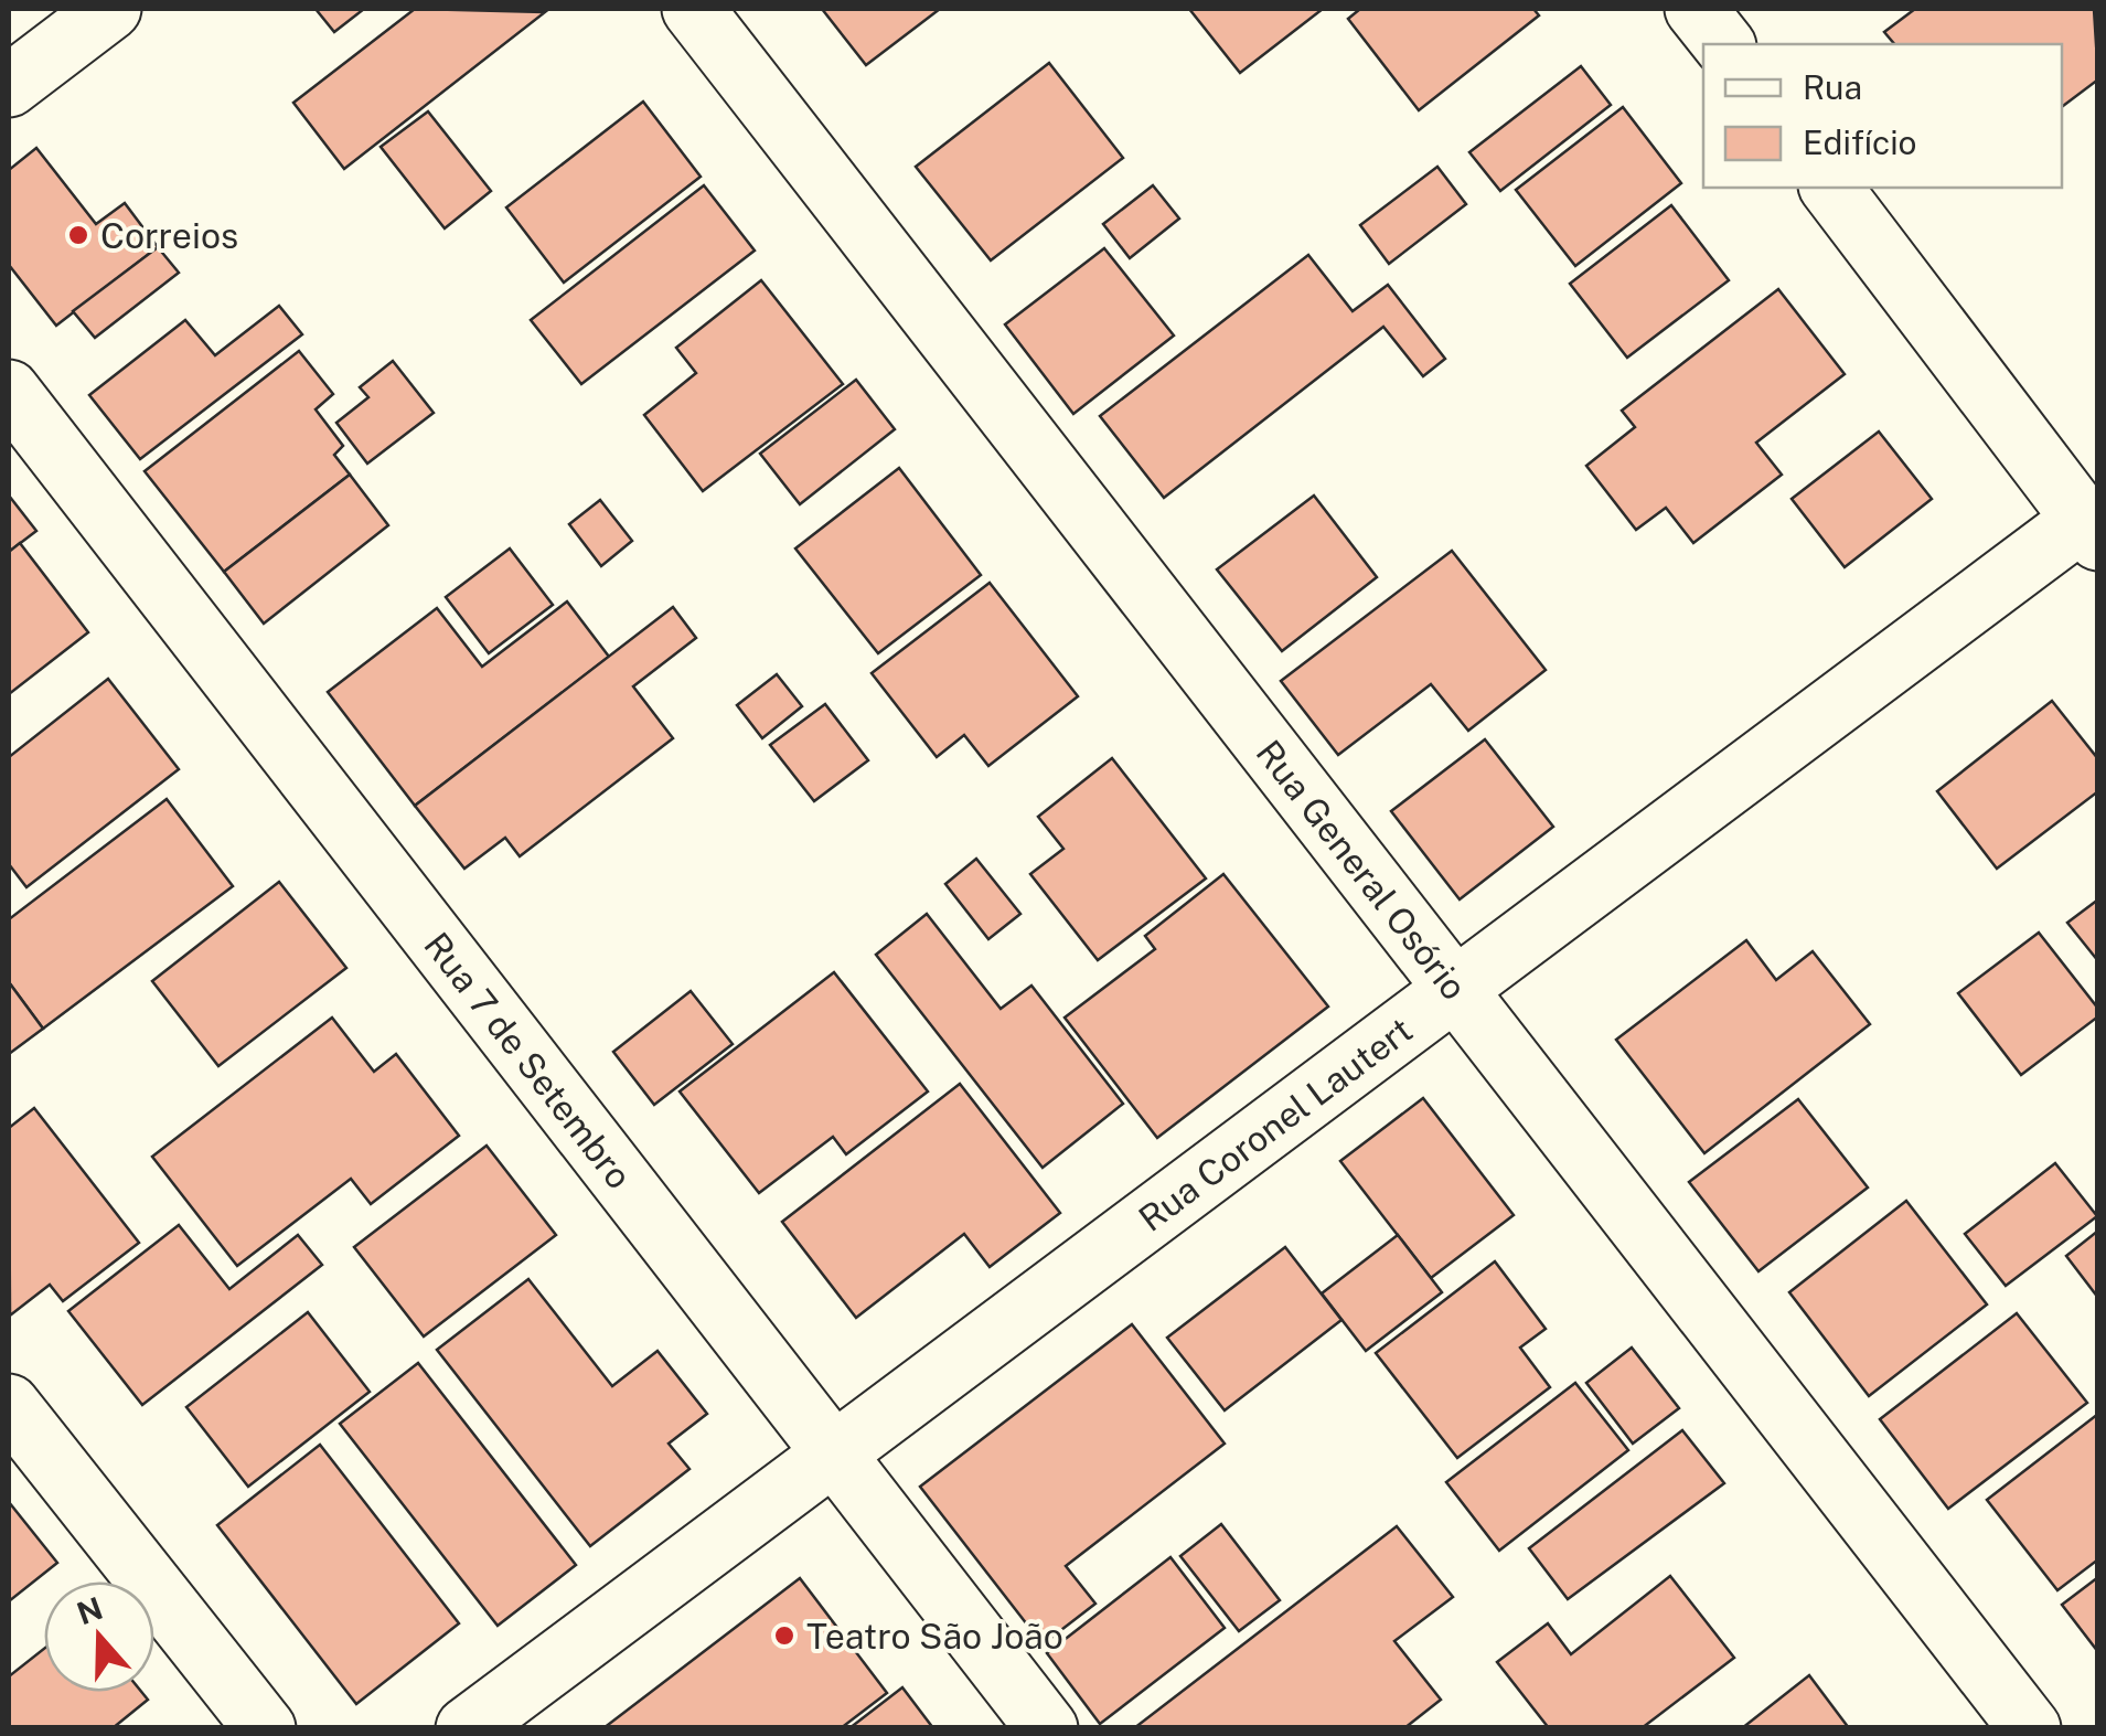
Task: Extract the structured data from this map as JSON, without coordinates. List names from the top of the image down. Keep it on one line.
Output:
{"streets":{"street":["Rua General Osório","Rua 7 de Setembro","Rua Coronel Lautert"]},"crossings":[["Rua General Osório","Rua Coronel Lautert"],["Rua 7 de Setembro","Rua Coronel Lautert"]],"places":["Correios","Teatro São João"],"legend":["Rua","Edifício"],"north":"top"}
